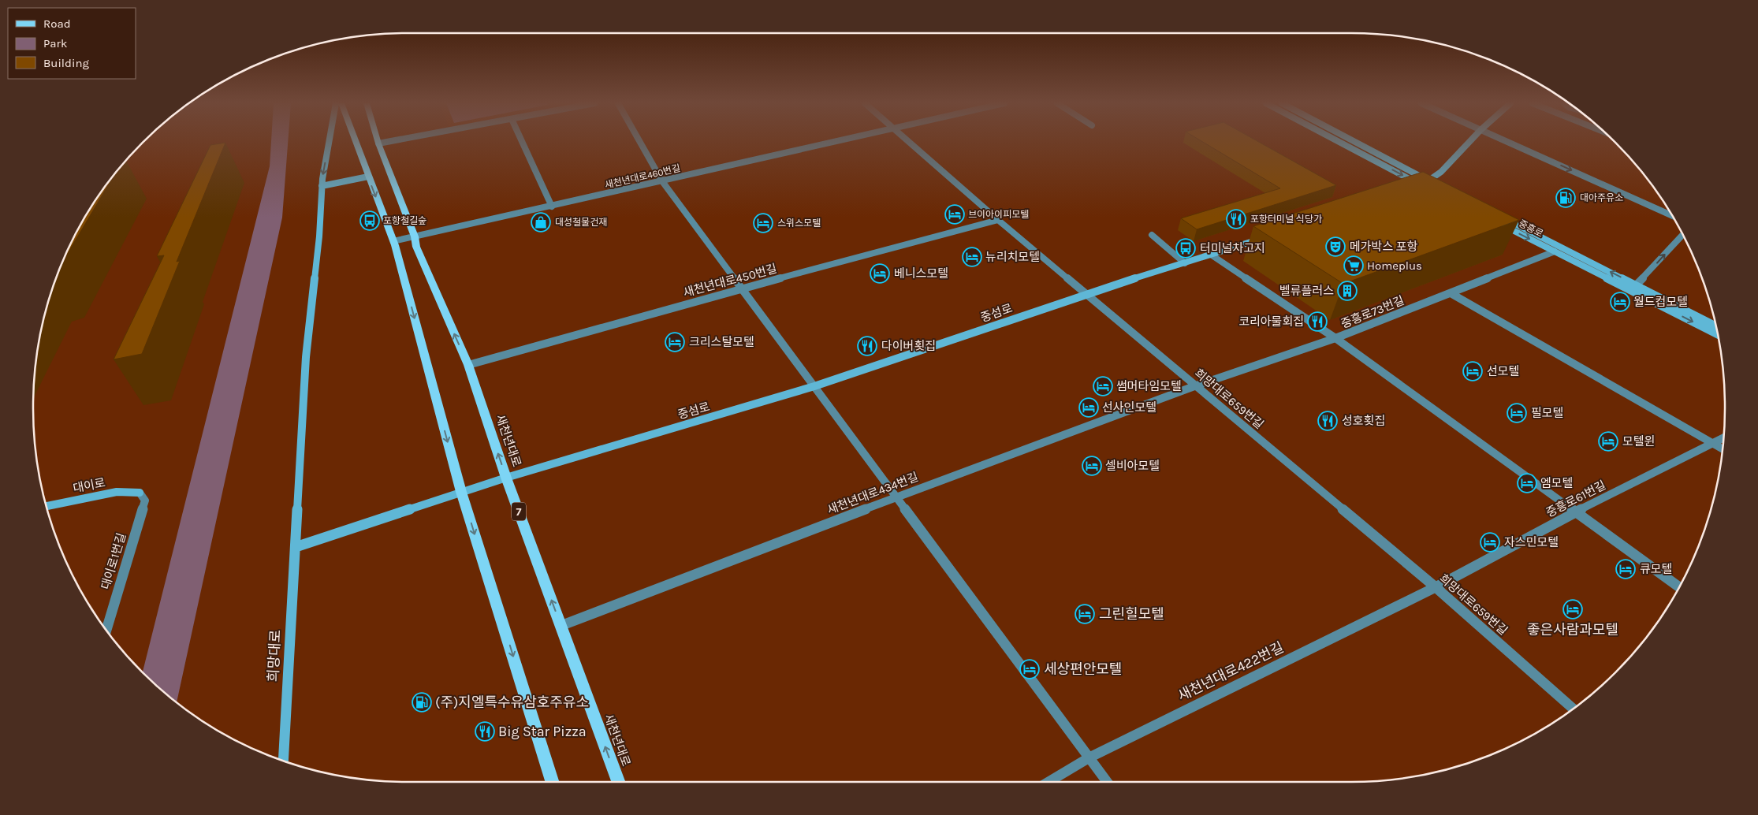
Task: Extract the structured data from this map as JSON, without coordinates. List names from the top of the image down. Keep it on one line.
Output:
{"streets":{"main road":["중흥로","중섬로","새천년대로","대이로","7","희망대로"],"street":["새천년대로460번길","새천년대로450번길","중흥로73번길","희망대로659번길","새천년대로434번길","중흥로61번길","대이로1번길","새천년대로422번길"]},"crossings":[["새천년대로460번길","새천년대로"],["중흥로","중흥로73번길"],["새천년대로450번길","희망대로659번길"],["새천년대로450번길","새천년대로"],["중흥로73번길","희망대로659번길"],["중흥로73번길","새천년대로434번길"],["중섬로","희망대로659번길"],["중섬로","새천년대로"],["희망대로659번길","새천년대로434번길"],["희망대로659번길","중흥로61번길"],["희망대로659번길","새천년대로422번길"],["새천년대로","새천년대로434번길"],["대이로","대이로1번길"],["중흥로61번길","새천년대로422번길"]],"places":{"fuel station":["대아주유소","(주)지엘특수유삼호주유소"],"hotel":["브이아이피모텔","스위스모텔","뉴리치모텔","베니스모텔","월드컵모텔","크리스탈모텔","선모텔","썸머타임모텔","선사인모텔","필모텔","모텔윈","셀비아모텔","엠모텔","자스민모텔","큐모텔","좋은사람과모텔","그린힐모텔","세상편안모텔"],"restaurant":["포항터미널 식당가","코리아물회집","다이버횟집","성호횟집","Big Star Pizza"],"bus stop":["포항철길숲","터미널차고지"],"shop":["대성철물건재"],"theatre":["메가박스 포항"],"supermarket":["Homeplus"],"building":["벨류플러스"]},"legend":["Road","Park","Building"]}
